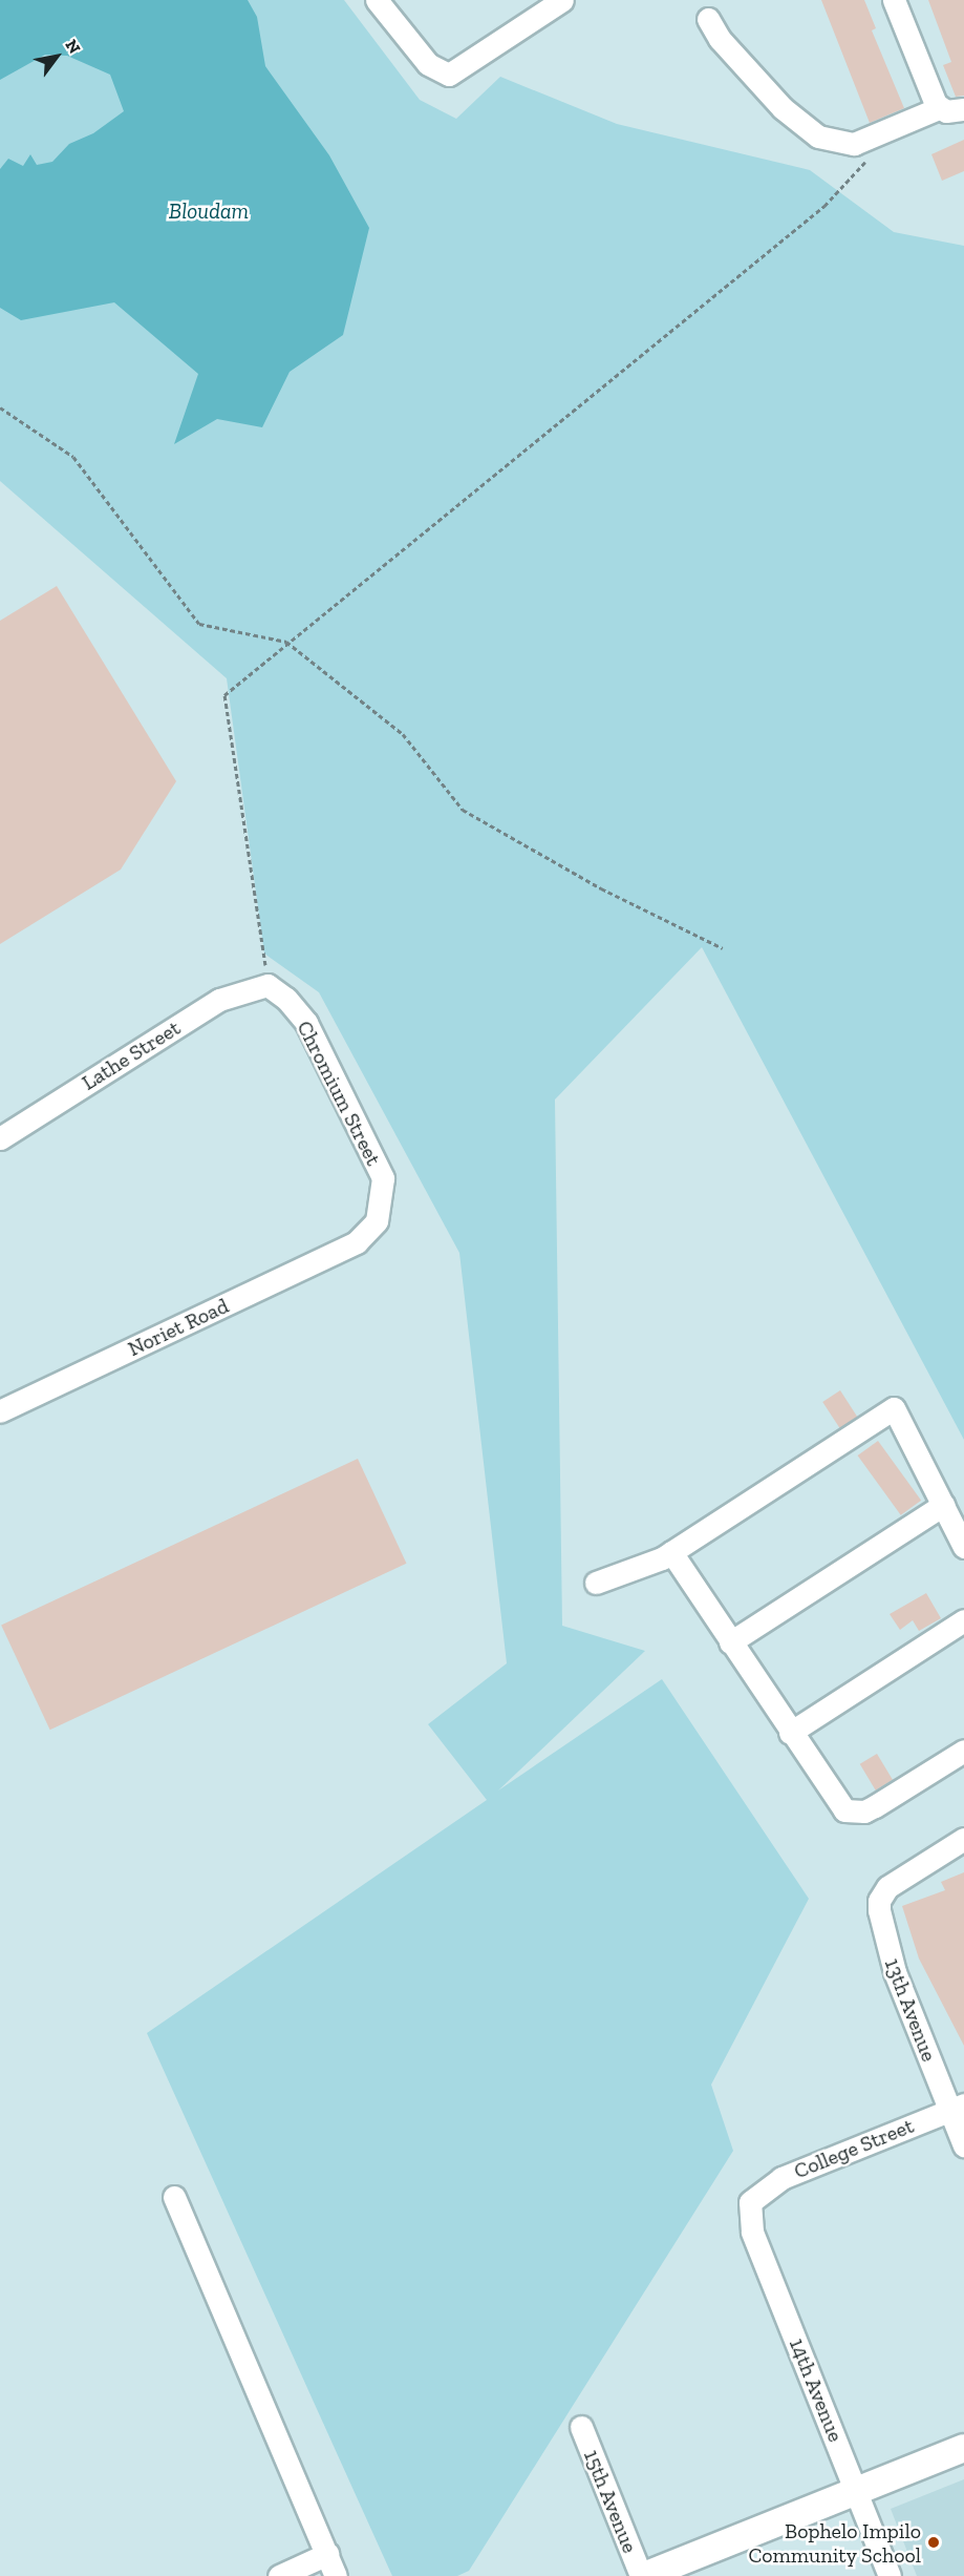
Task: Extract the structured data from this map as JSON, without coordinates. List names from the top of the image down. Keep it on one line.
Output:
{"streets":{"street":["Lathe Street","Chromium Street","Noriet Road","13th Avenue","College Street","14th Avenue","15th Avenue"]},"crossings":[["Lathe Street","Chromium Street"],["Chromium Street","Noriet Road"],["13th Avenue","College Street"],["College Street","14th Avenue"]],"water":["Bloudam"],"places":["Bophelo Impilo Community School"],"north":"top right"}
